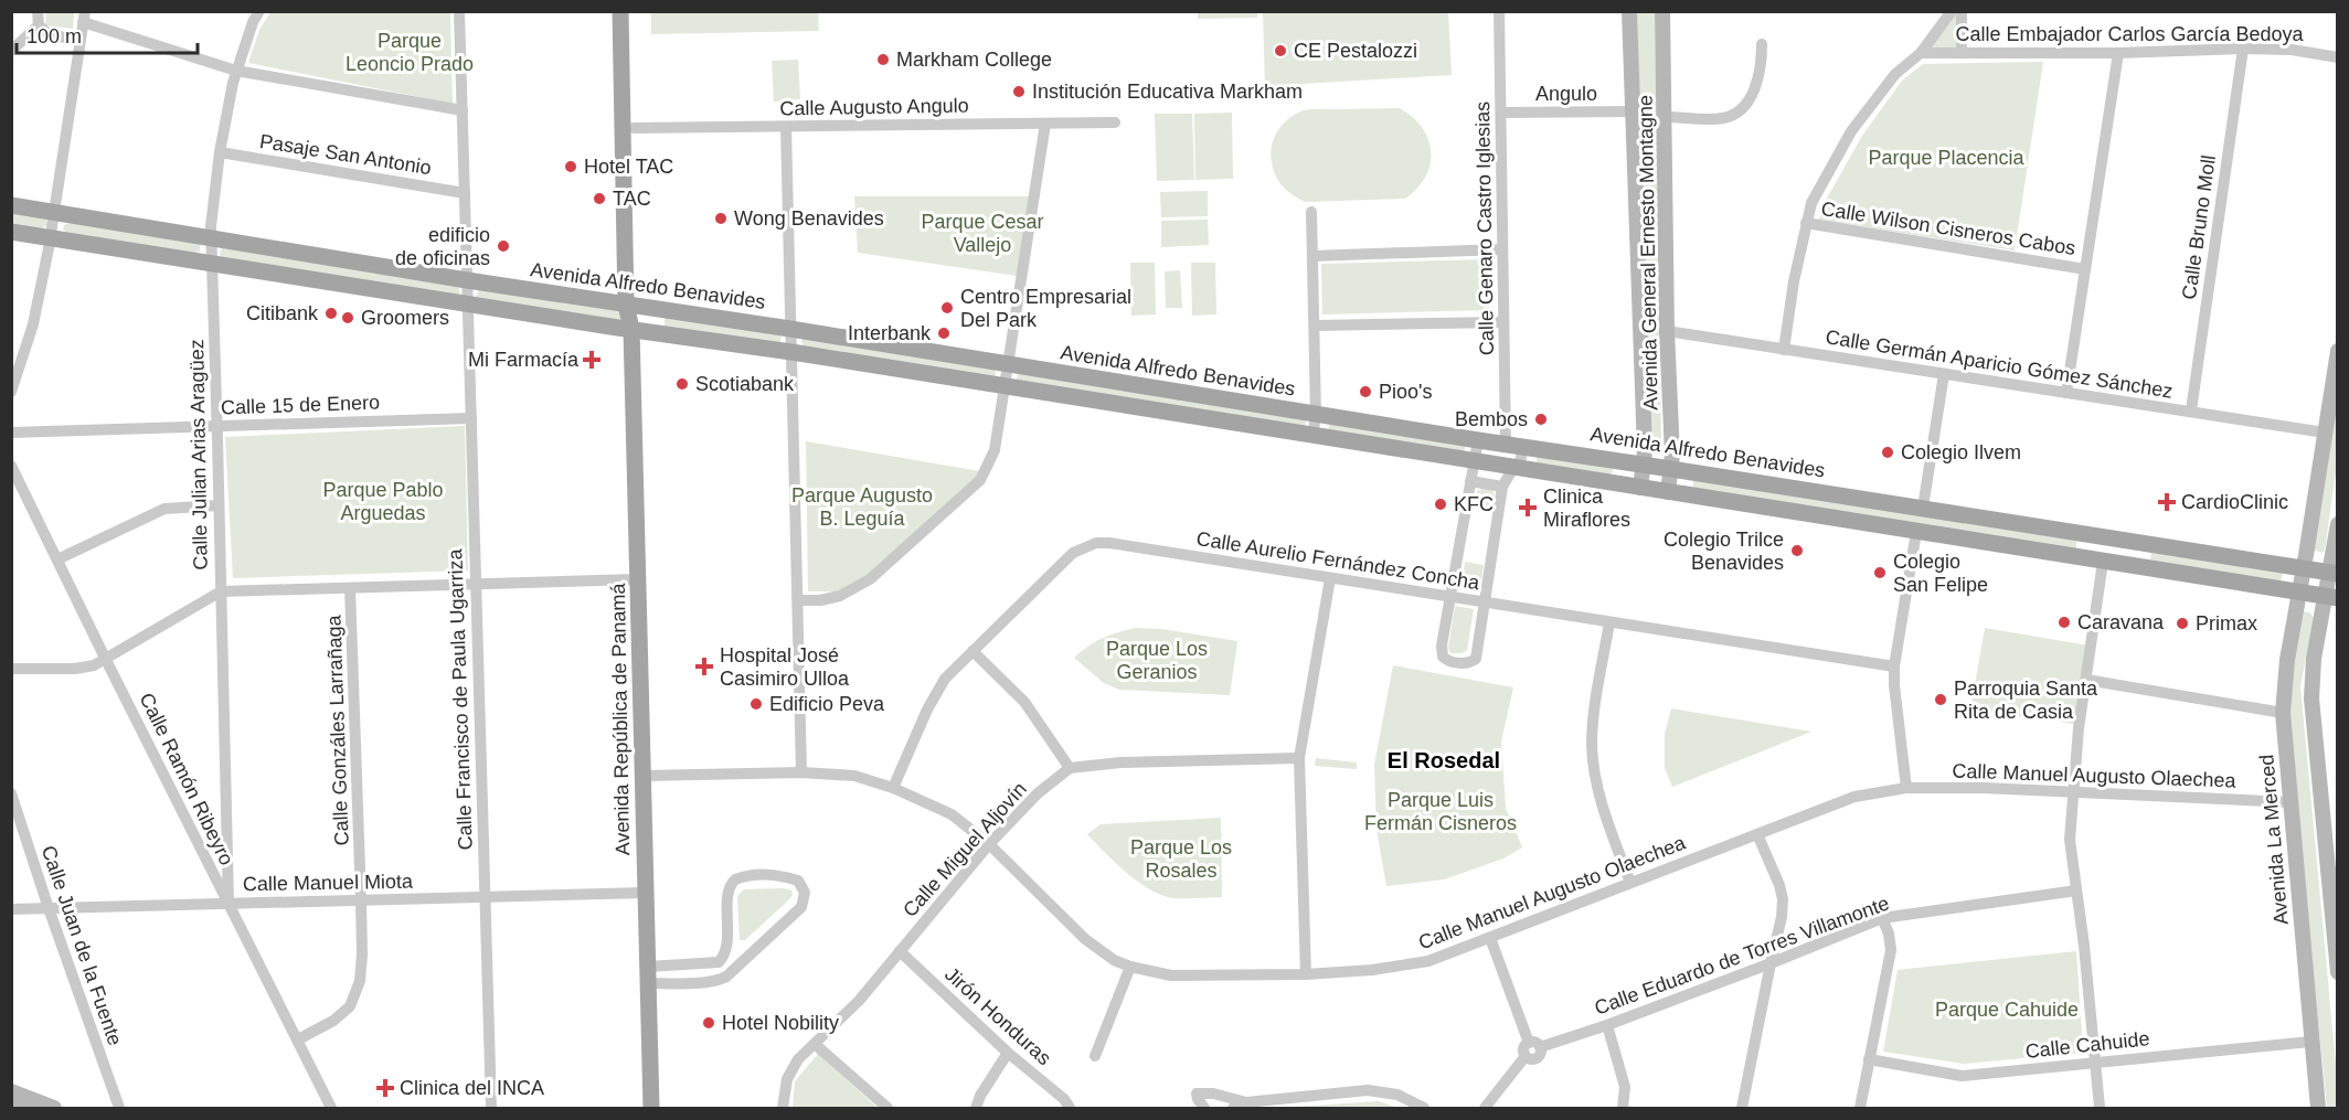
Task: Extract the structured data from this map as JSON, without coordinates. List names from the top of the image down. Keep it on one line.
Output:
{"streets":{"main road":["Avenida General Ernesto Montagne","Avenida Alfredo Benavides","Avenida República de Panamá","Avenida La Merced"],"street":["Calle Embajador Carlos García Bedoya","Angulo","Calle Augusto Angulo","Pasaje San Antonio","Calle Bruno Moll","Calle Genaro Castro Iglesias","Calle Wilson Cisneros Cabos","Calle Germán Aparicio Gómez Sánchez","Calle 15 de Enero","Calle Julian Arias Aragüez","Calle Aurelio Fernández Concha","Calle Francisco de Paula Ugarriza","Calle Gonzáles Larrañaga","Calle Manuel Augusto Olaechea","Calle Ramón Ribeyro","Calle Miguel Aljovín","Calle Manuel Miota","Calle Juan de la Fuente","Calle Eduardo de Torres Villamonte","Jirón Honduras","Calle Cahuide"]},"crossings":[["Calle Embajador Carlos García Bedoya","Calle Bruno Moll"],["Angulo","Calle Genaro Castro Iglesias"],["Angulo","Avenida General Ernesto Montagne"],["Calle Augusto Angulo","Avenida República de Panamá"],["Pasaje San Antonio","Calle Julian Arias Aragüez"],["Pasaje San Antonio","Calle Francisco de Paula Ugarriza"],["Calle Bruno Moll","Calle Germán Aparicio Gómez Sánchez"],["Calle Genaro Castro Iglesias","Avenida Alfredo Benavides"],["Avenida General Ernesto Montagne","Avenida Alfredo Benavides"],["Avenida General Ernesto Montagne","Calle Germán Aparicio Gómez Sánchez"],["Avenida Alfredo Benavides","Calle Julian Arias Aragüez"],["Avenida Alfredo Benavides","Calle Francisco de Paula Ugarriza"],["Avenida Alfredo Benavides","Avenida República de Panamá"],["Avenida Alfredo Benavides","Avenida La Merced"],["Calle Germán Aparicio Gómez Sánchez","Avenida La Merced"],["Calle 15 de Enero","Calle Julian Arias Aragüez"],["Calle 15 de Enero","Calle Francisco de Paula Ugarriza"],["Calle Julian Arias Aragüez","Calle Ramón Ribeyro"],["Calle Julian Arias Aragüez","Calle Manuel Miota"],["Calle Aurelio Fernández Concha","Calle Manuel Augusto Olaechea"],["Calle Francisco de Paula Ugarriza","Calle Manuel Miota"],["Avenida República de Panamá","Calle Manuel Augusto Olaechea"],["Avenida República de Panamá","Calle Manuel Miota"],["Calle Gonzáles Larrañaga","Calle Ramón Ribeyro"],["Calle Gonzáles Larrañaga","Calle Manuel Miota"],["Calle Manuel Augusto Olaechea","Avenida La Merced"],["Calle Manuel Augusto Olaechea","Calle Miguel Aljovín"],["Calle Ramón Ribeyro","Calle Manuel Miota"],["Avenida La Merced","Calle Cahuide"],["Calle Miguel Aljovín","Jirón Honduras"],["Calle Manuel Miota","Calle Juan de la Fuente"]],"districts":["El Rosedal"],"parks":["Parque Leoncio Prado","Parque Placencia","Parque Cesar Vallejo","Parque Pablo Arguedas","Parque Augusto B. Leguía","Parque Los Geranios","Parque Luis Fermán Cisneros","Parque Los Rosales","Parque Cahuide"],"places":{"other":["CE Pestalozzi","Markham College","Institución Educativa Markham","Hotel TAC","TAC","Wong Benavides","edificio de oficinas","Centro Empresarial Del Park","Citibank","Groomers","Interbank","Scotiabank","Pioo's","Bembos","Colegio Ilvem","KFC","Colegio Trilce Benavides","Colegio San Felipe","Caravana","Primax","Parroquia Santa Rita de Casia","Edificio Peva","Hotel Nobility"],"health":["Mi Farmacía","CardioClinic","Clinica Miraflores","Hospital José Casimiro Ulloa","Clinica del INCA"]},"scale_bar":"100 m"}
